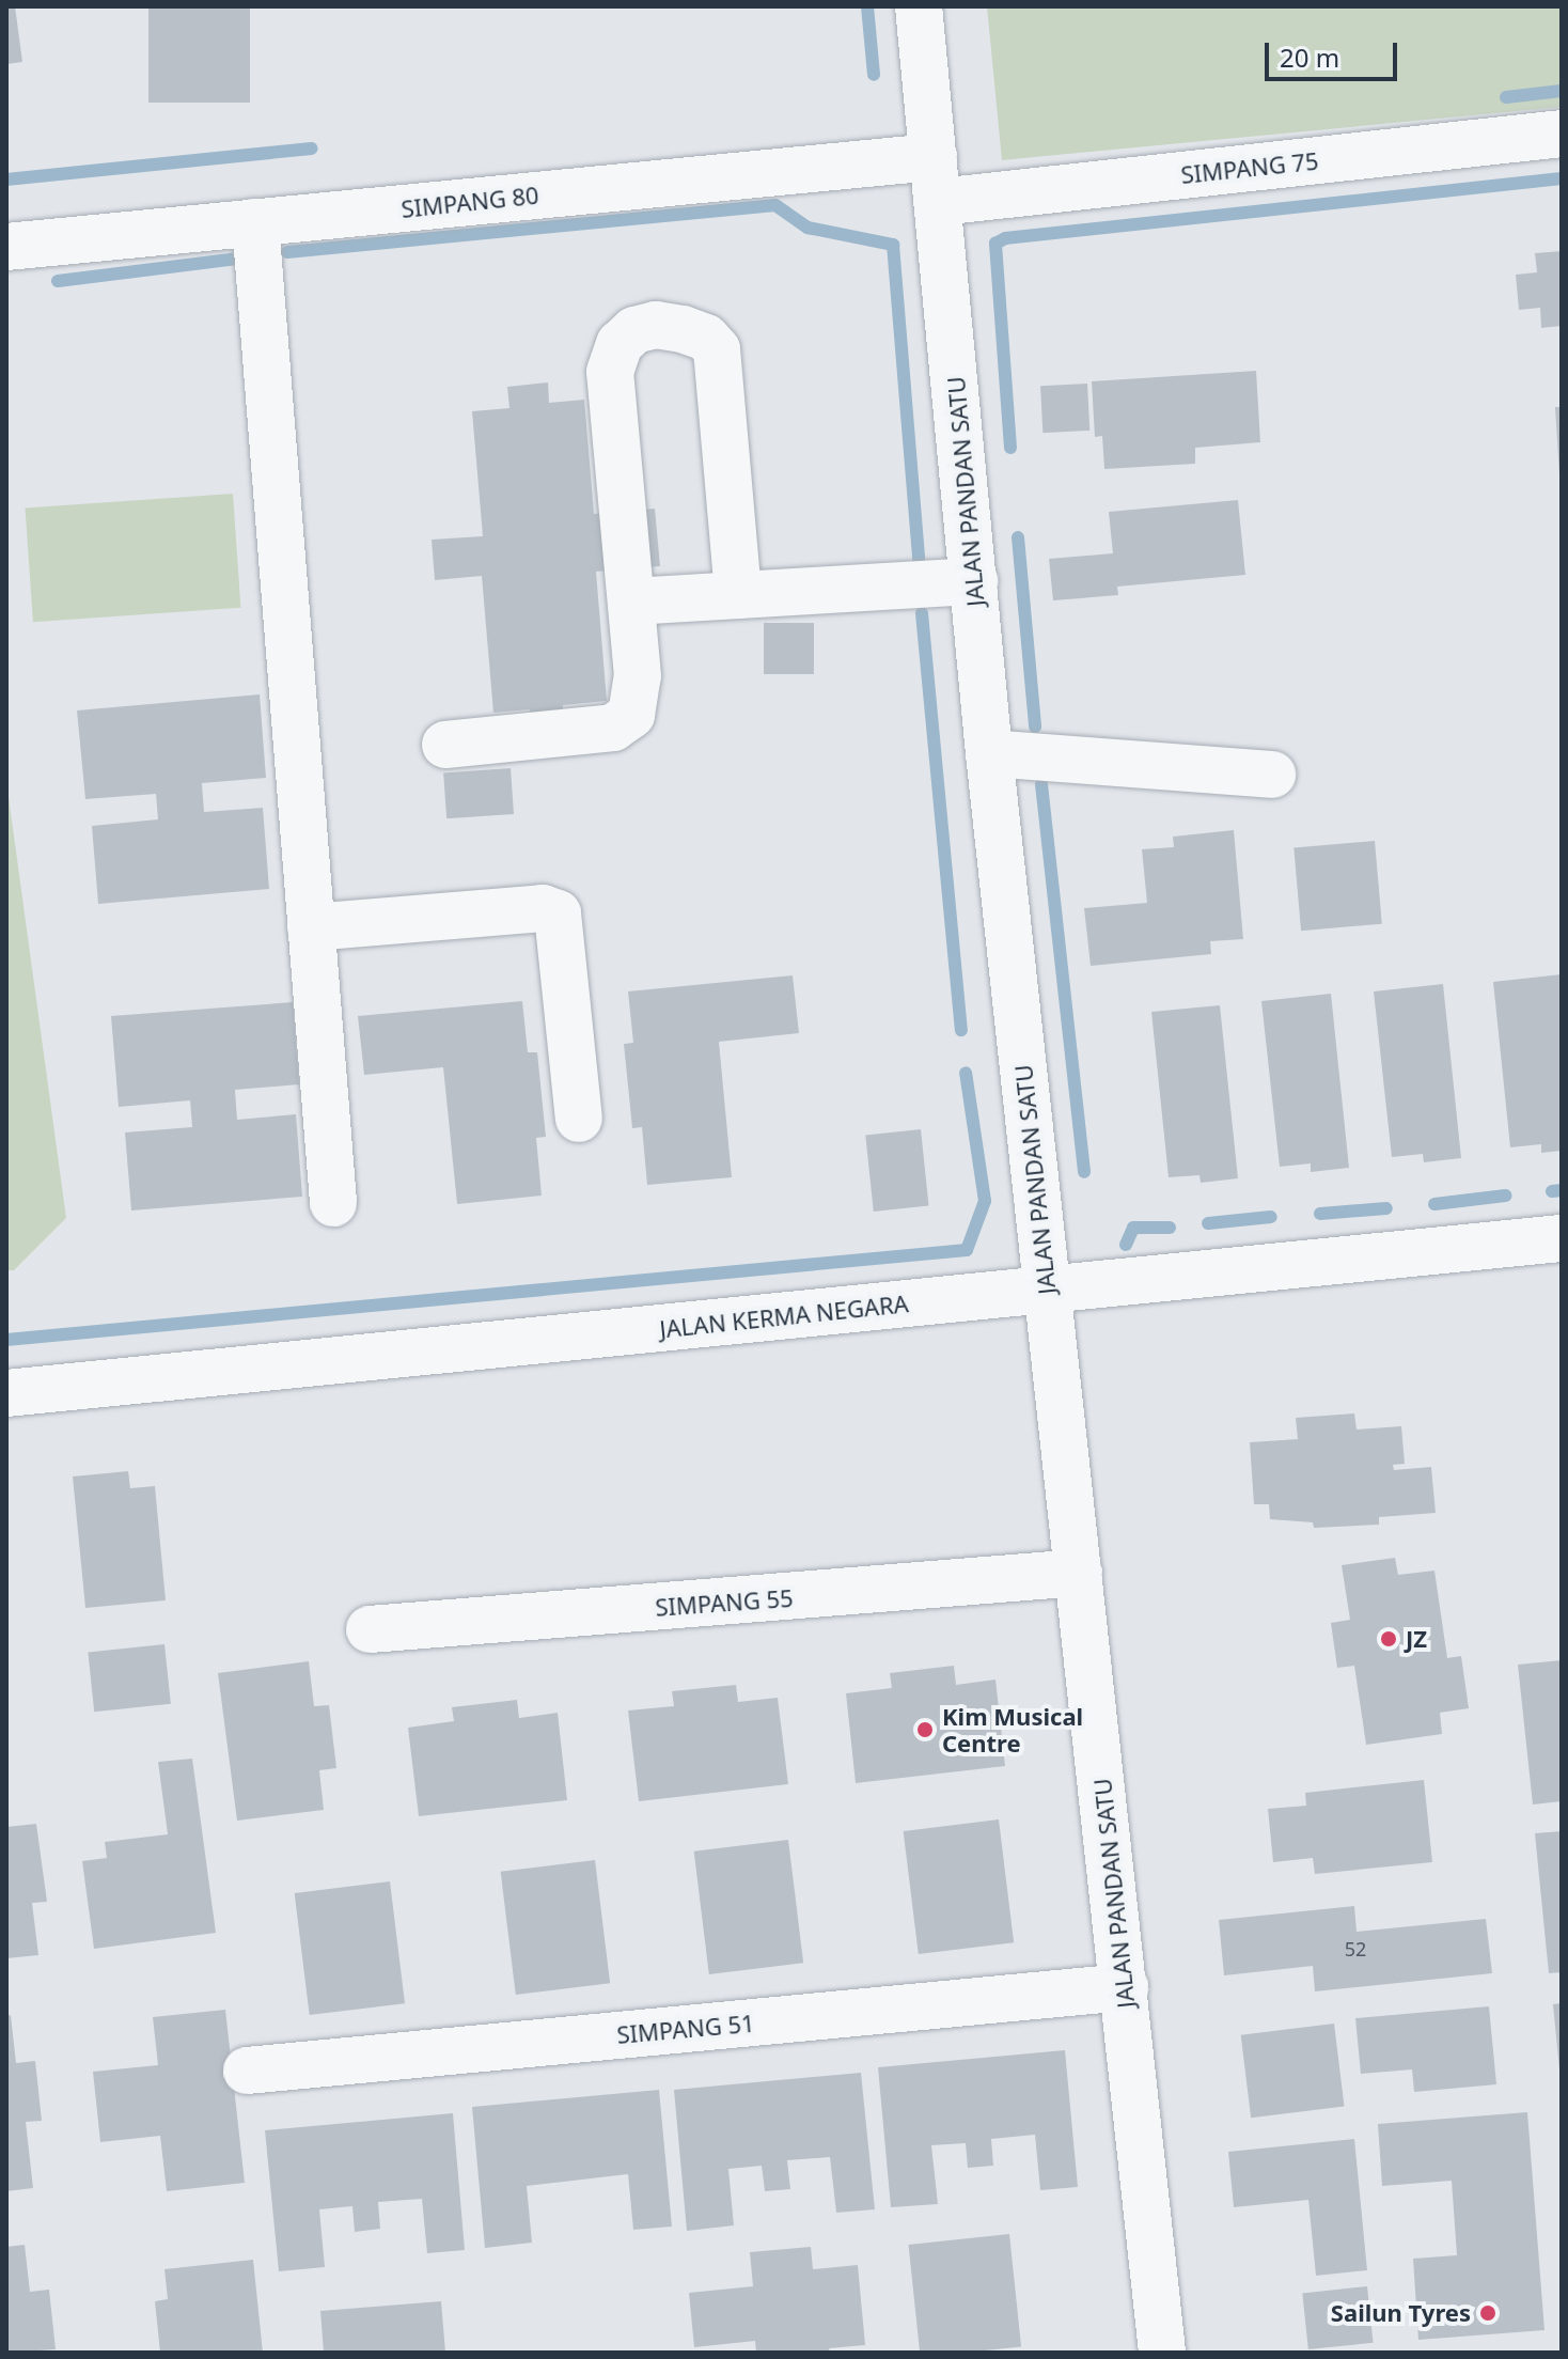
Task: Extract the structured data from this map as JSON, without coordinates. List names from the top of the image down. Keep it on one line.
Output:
{"streets":{"street":["SIMPANG 75","SIMPANG 80","JALAN PANDAN SATU","JALAN KERMA NEGARA","SIMPANG 55","SIMPANG 51"]},"crossings":[["SIMPANG 75","SIMPANG 80"],["SIMPANG 75","JALAN PANDAN SATU"],["SIMPANG 80","JALAN PANDAN SATU"],["JALAN PANDAN SATU","JALAN KERMA NEGARA"],["JALAN PANDAN SATU","SIMPANG 55"],["JALAN PANDAN SATU","SIMPANG 51"]],"places":["JZ","Kim Musical Centre","Sailun Tyres"],"house_numbers":["52"],"scale_bar":"20 m"}
